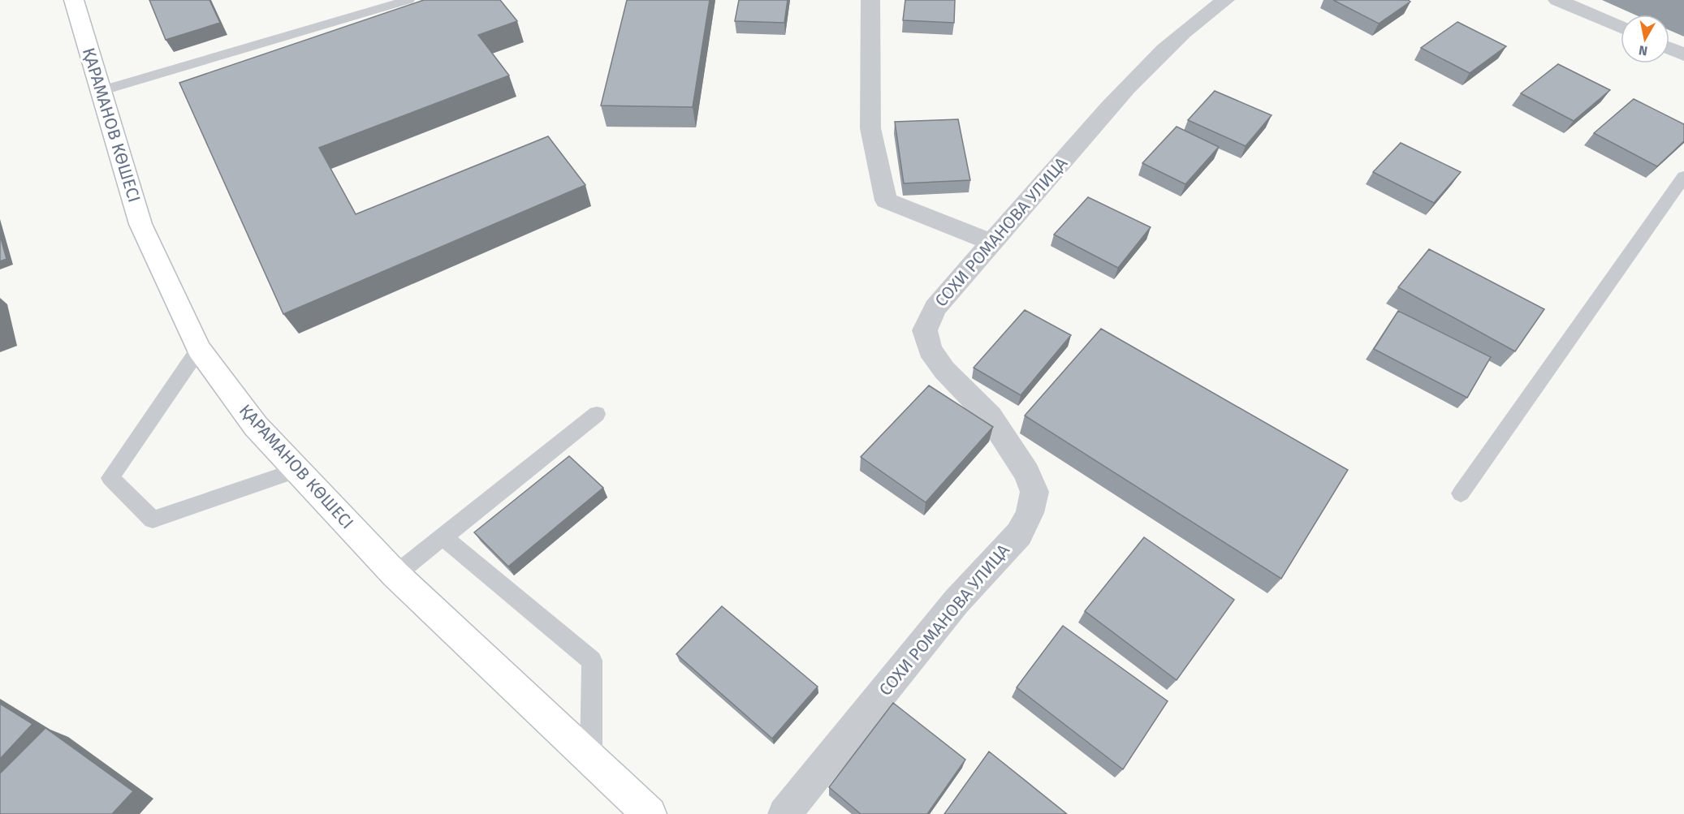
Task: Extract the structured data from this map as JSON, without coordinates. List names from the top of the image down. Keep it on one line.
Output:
{"streets":{"main road":["ҚАРАМАНОВ КӨШЕСІ"],"street":["СОХИ РОМАНОВА УЛИЦА"]},"north":"bottom"}
